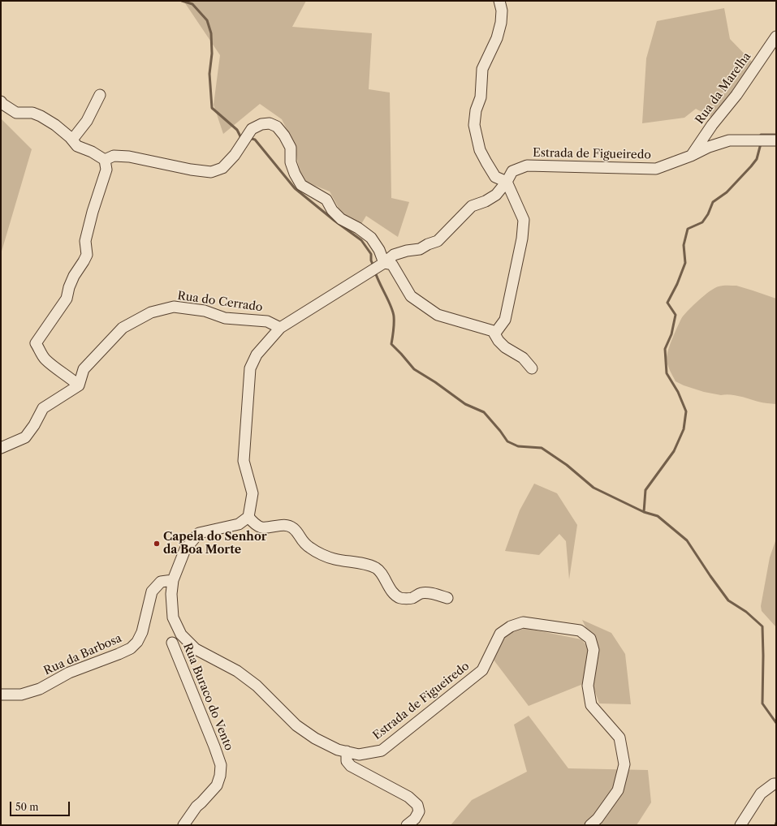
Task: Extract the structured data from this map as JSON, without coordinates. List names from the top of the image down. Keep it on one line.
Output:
{"streets":{"street":["Rua da Marelha","Estrada de Figueiredo","Rua do Cerrado","Rua da Barbosa","Rua Buraco do Vento"]},"crossings":[["Rua da Marelha","Estrada de Figueiredo"],["Estrada de Figueiredo","Rua da Barbosa"]],"places":["Capela do Senhor da Boa Morte"],"scale_bar":"50 m"}
